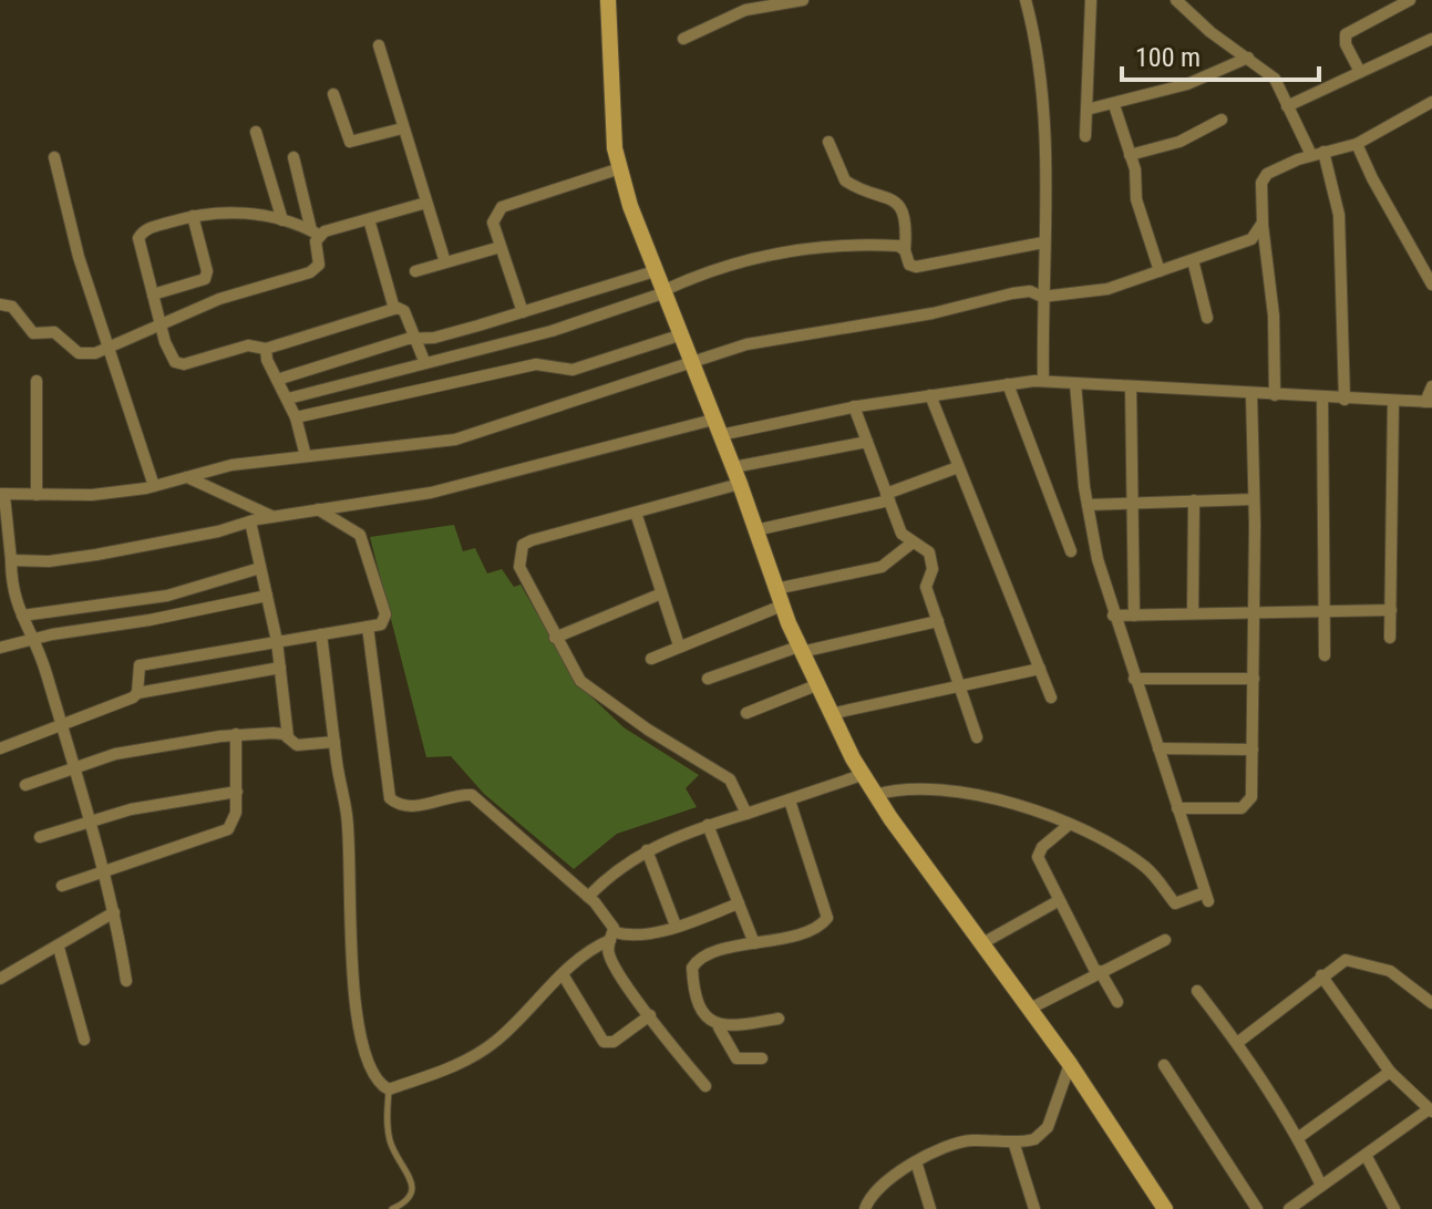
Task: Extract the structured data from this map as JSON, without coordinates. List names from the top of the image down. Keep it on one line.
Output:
{"scale_bar":"100 m"}
